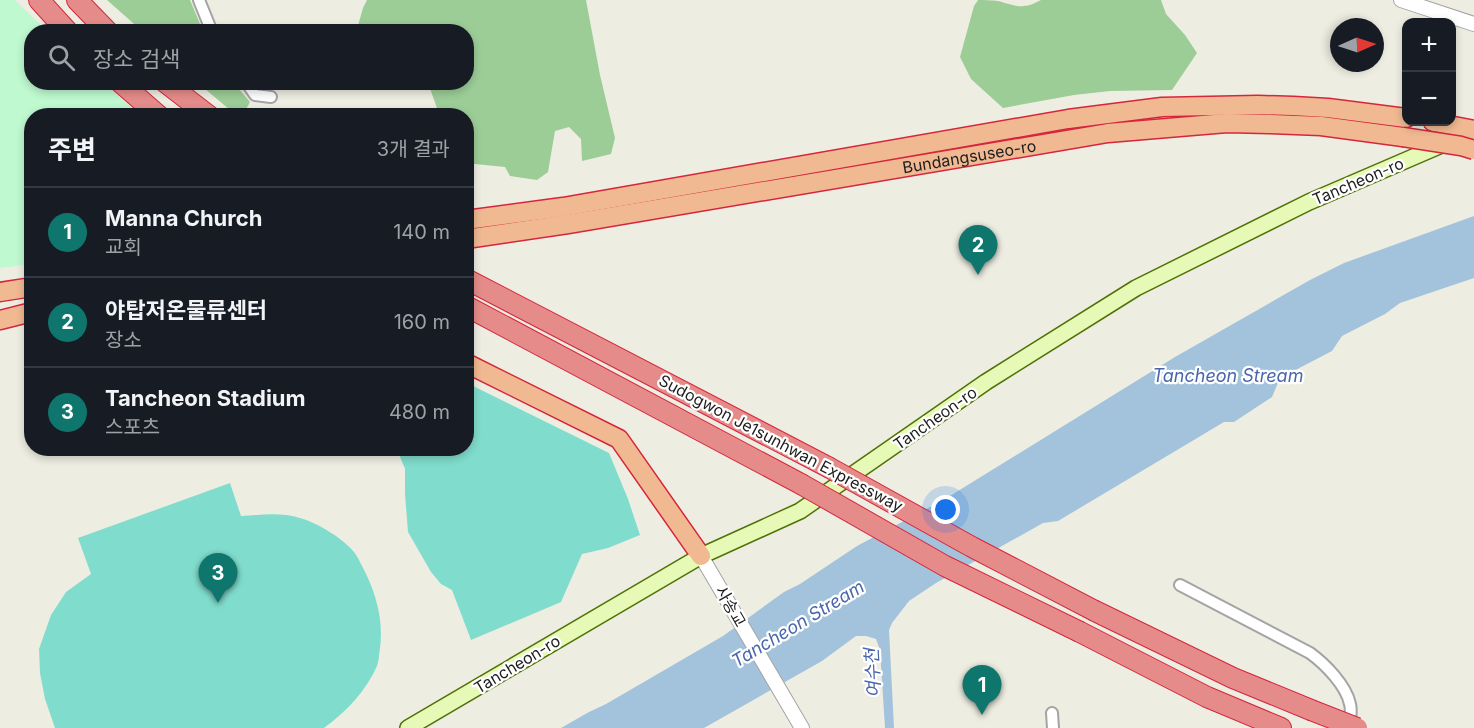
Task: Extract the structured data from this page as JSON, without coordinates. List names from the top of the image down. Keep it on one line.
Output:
{"streets":{"highway":["Bundangsuseo-ro","Sudogwon Je1sunhwan Expressway"],"main road":["Tancheon-ro"],"street":["사송교"]},"crossings":[["Tancheon-ro","사송교"]],"water":["Tancheon Stream","여수천"],"north":"right","page":{"map_buttons":["+","−"],"search":"장소 검색","heading":["주변","3개 결과"],"list":[{"mark":"1","name":"Manna Church","note":"교회","value":"140 m"},{"mark":"2","name":"야탑저온물류센터","note":"장소","value":"160 m"},{"mark":"3","name":"Tancheon Stadium","note":"스포츠","value":"480 m"}],"pins":["2","3","1"]}}
